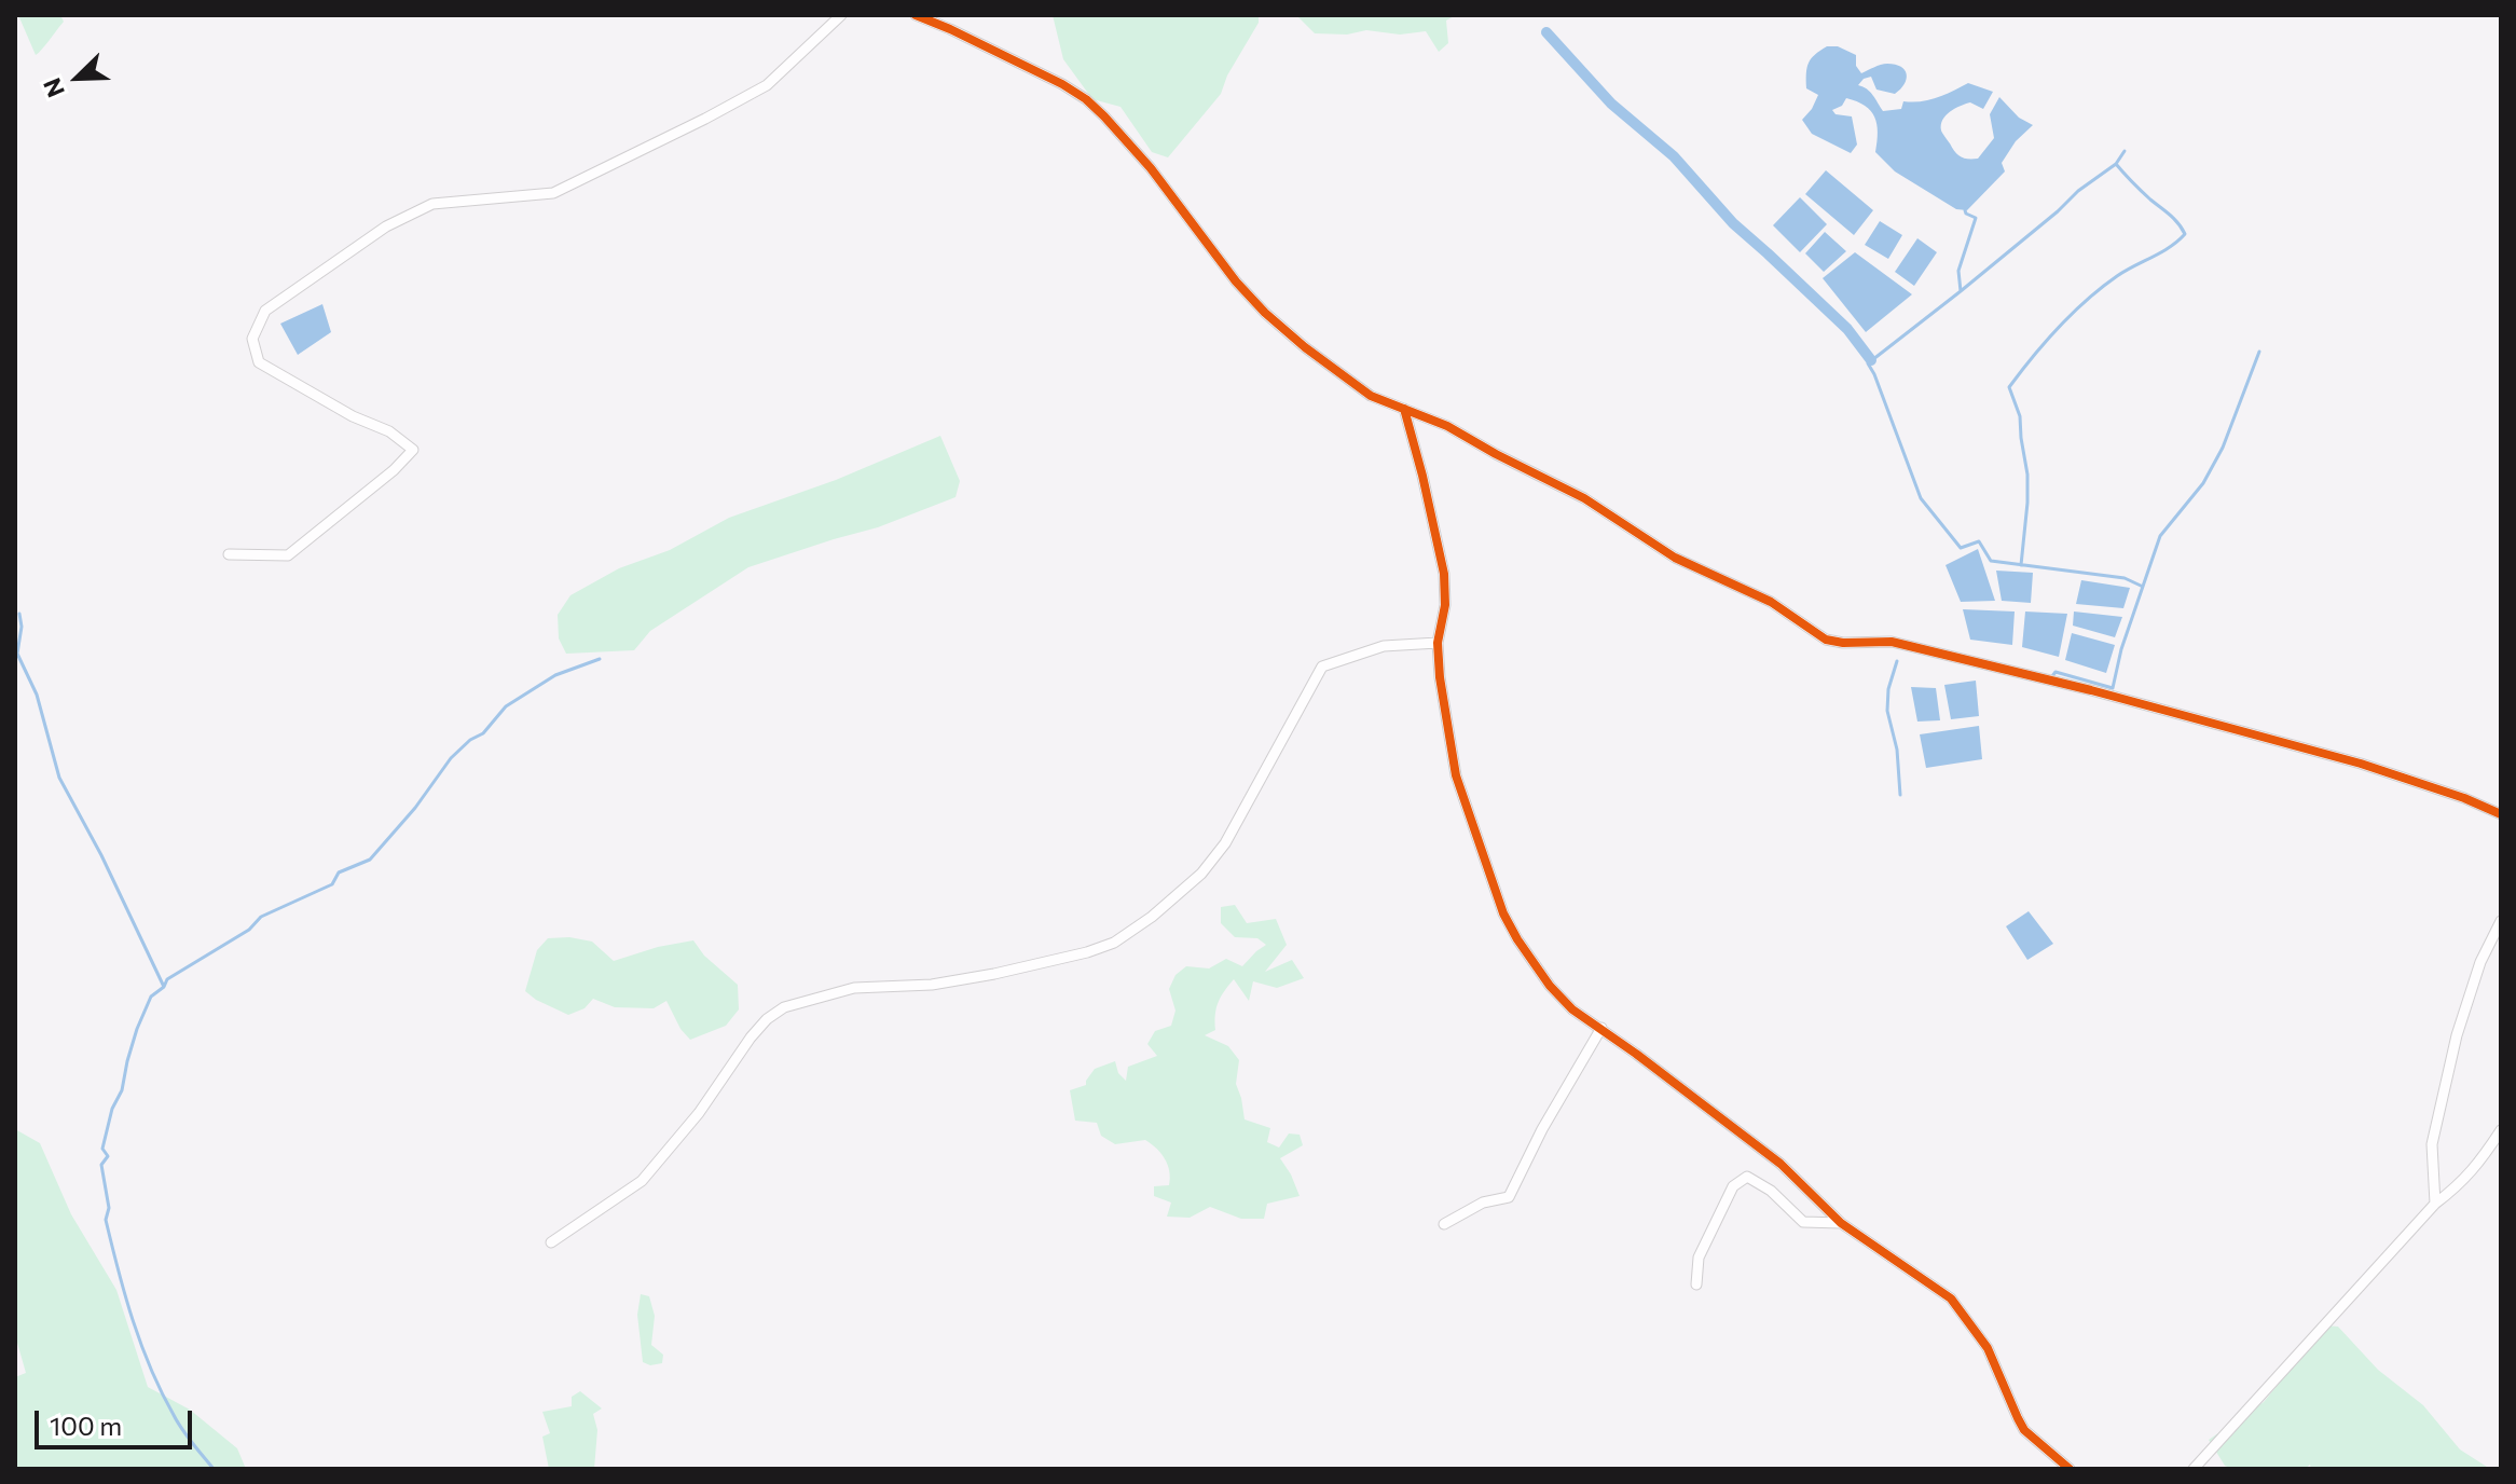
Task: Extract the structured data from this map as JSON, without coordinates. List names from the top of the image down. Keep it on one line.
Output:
{"scale_bar":"100 m","north":"bottom left"}
